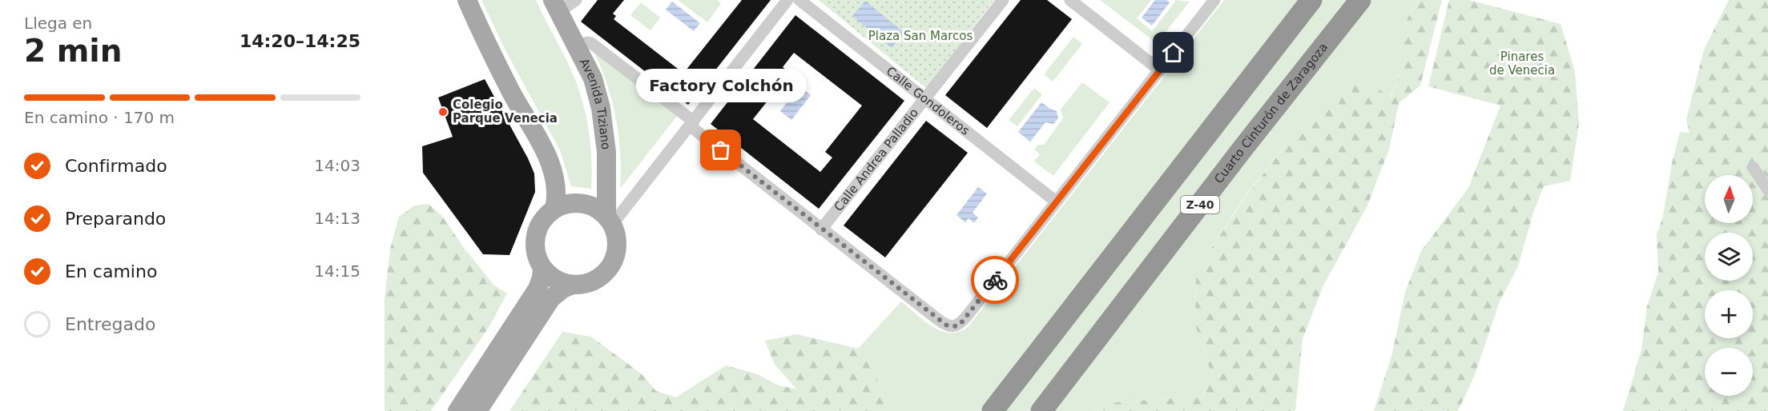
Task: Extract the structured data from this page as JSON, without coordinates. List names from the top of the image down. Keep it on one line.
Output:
{"streets":{"highway":["Cuarto Cinturón de Zaragoza","Z-40"],"main road":["Avenida Tiziano"],"street":["Calle Gondoleros","Calle Andrea Palladio"]},"crossings":[["Calle Gondoleros","Calle Andrea Palladio"]],"parks":["Plaza San Marcos","Pinares de Venecia"],"places":["Colegio Parque Venecia","Factory Colchón"],"north":"top","page":{"heading":["2 min","Llega en","14:20–14:25"],"bubble":"Factory Colchón","bar":"En camino · 170 m","list":[["Confirmado","14:03"],["Preparando","14:13"],["En camino","14:15"],"Entregado"],"map_buttons":["+","−"]}}
